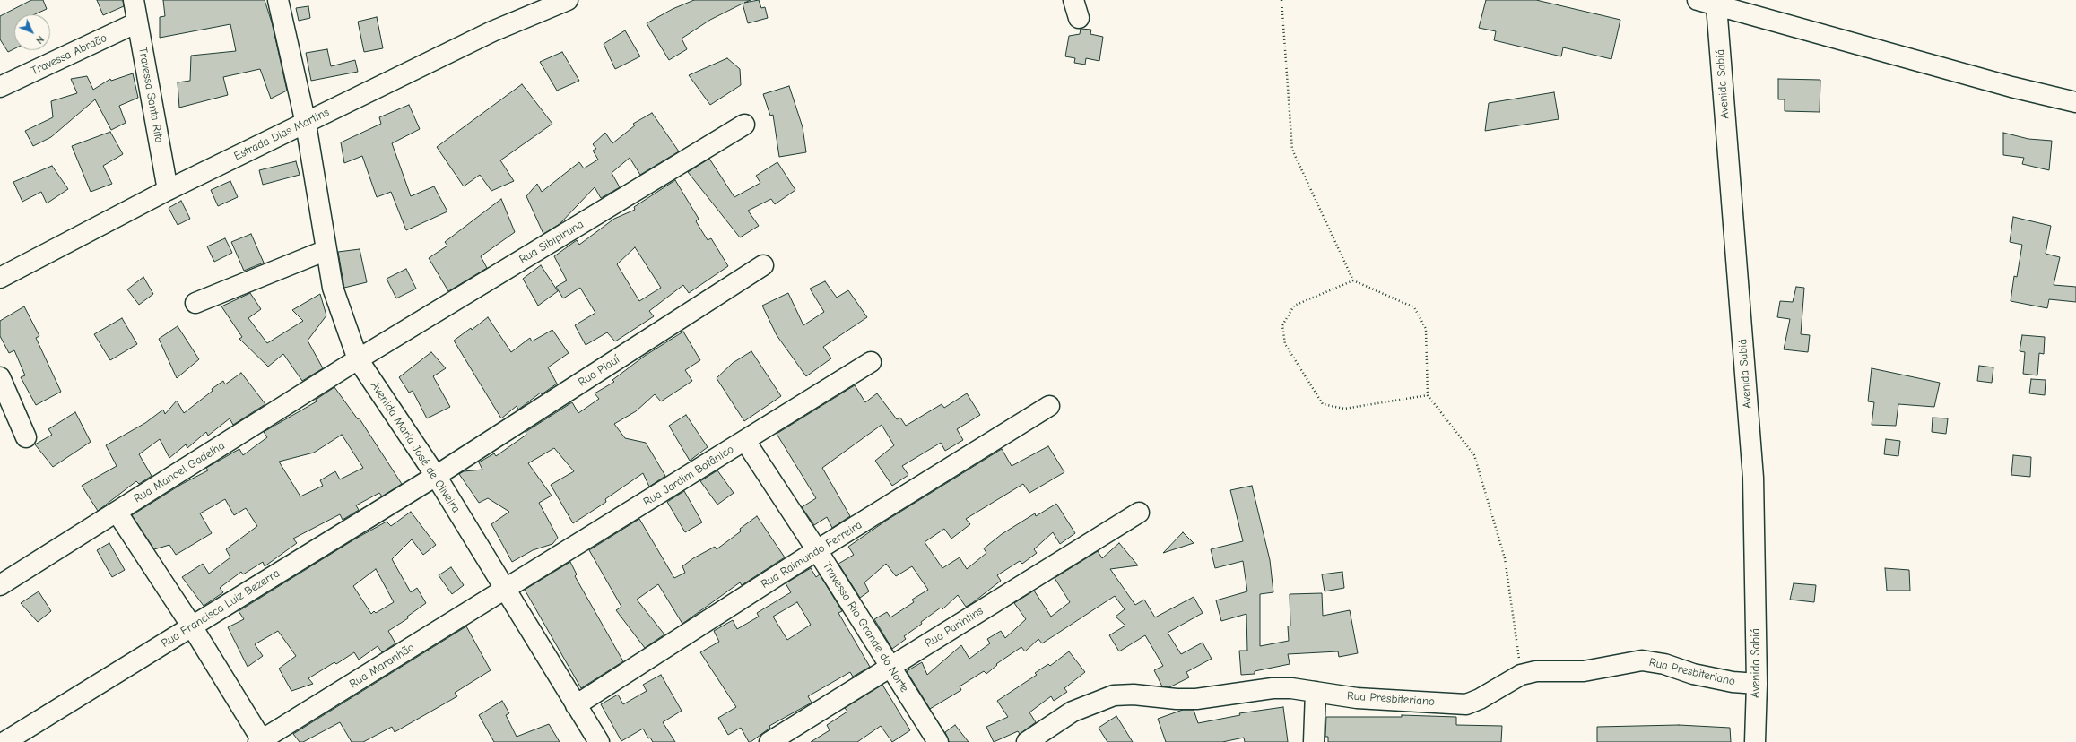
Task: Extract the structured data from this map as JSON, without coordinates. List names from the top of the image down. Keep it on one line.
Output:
{"streets":{"street":["Travessa Abraão","Avenida Sabiá","Travessa Santa Rita","Estrada Dias Martins","Rua Sibipiruna","Rua Piauí","Avenida Maria José de Oliveira","Rua Manoel Gadelha","Rua Jardim Botânico","Rua Raimundo Ferreira","Rua Francisca Luiz Bezerra","Travessa Rio Grande do Norte","Rua Parintins","Rua Maranhão","Rua Presbiteriano"]},"crossings":[["Travessa Abraão","Travessa Santa Rita"],["Avenida Sabiá","Rua Presbiteriano"],["Travessa Santa Rita","Estrada Dias Martins"],["Estrada Dias Martins","Avenida Maria José de Oliveira"],["Rua Sibipiruna","Avenida Maria José de Oliveira"],["Rua Sibipiruna","Rua Manoel Gadelha"],["Rua Piauí","Avenida Maria José de Oliveira"],["Rua Piauí","Rua Francisca Luiz Bezerra"],["Avenida Maria José de Oliveira","Rua Manoel Gadelha"],["Avenida Maria José de Oliveira","Rua Jardim Botânico"],["Avenida Maria José de Oliveira","Rua Raimundo Ferreira"],["Avenida Maria José de Oliveira","Rua Francisca Luiz Bezerra"],["Avenida Maria José de Oliveira","Rua Maranhão"],["Rua Jardim Botânico","Travessa Rio Grande do Norte"],["Rua Jardim Botânico","Rua Maranhão"],["Rua Raimundo Ferreira","Travessa Rio Grande do Norte"],["Travessa Rio Grande do Norte","Rua Parintins"]],"north":"bottom right"}
